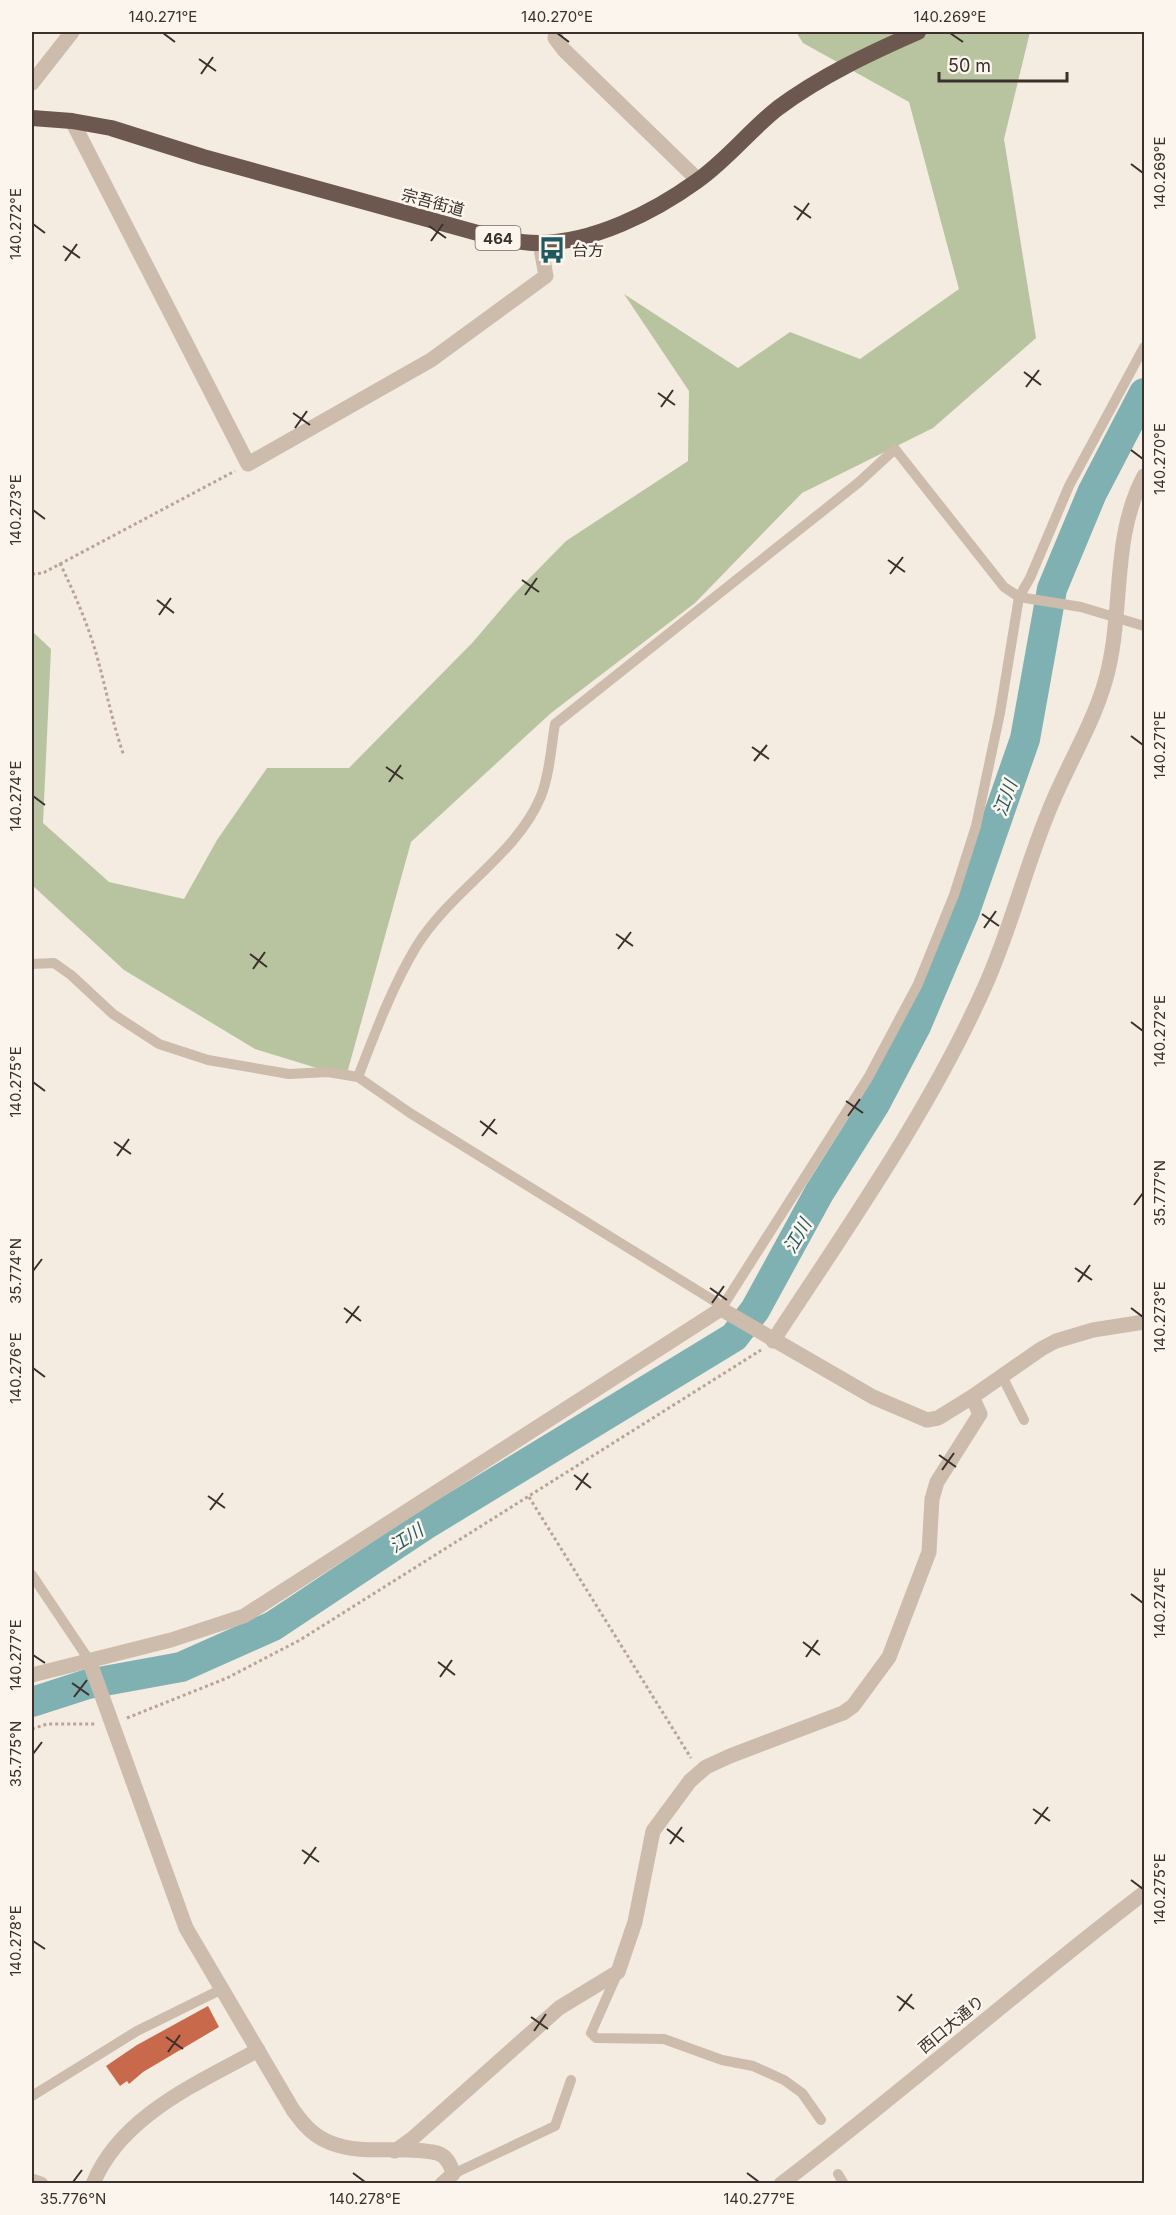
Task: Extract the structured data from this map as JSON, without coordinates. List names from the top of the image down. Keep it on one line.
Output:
{"streets":{"highway":["宗吾街道","464"],"street":["西口大通り"]},"water":["江川"],"places":{"bus stop":["台方"]},"scale_bar":"50 m","coordinates":["140.271°E","140.270°E","140.269°E","140.272°E","140.273°E","140.274°E","140.275°E","35.777°N","35.774°N","140.276°E","140.277°E","35.775°N","140.278°E","35.776°N"]}
